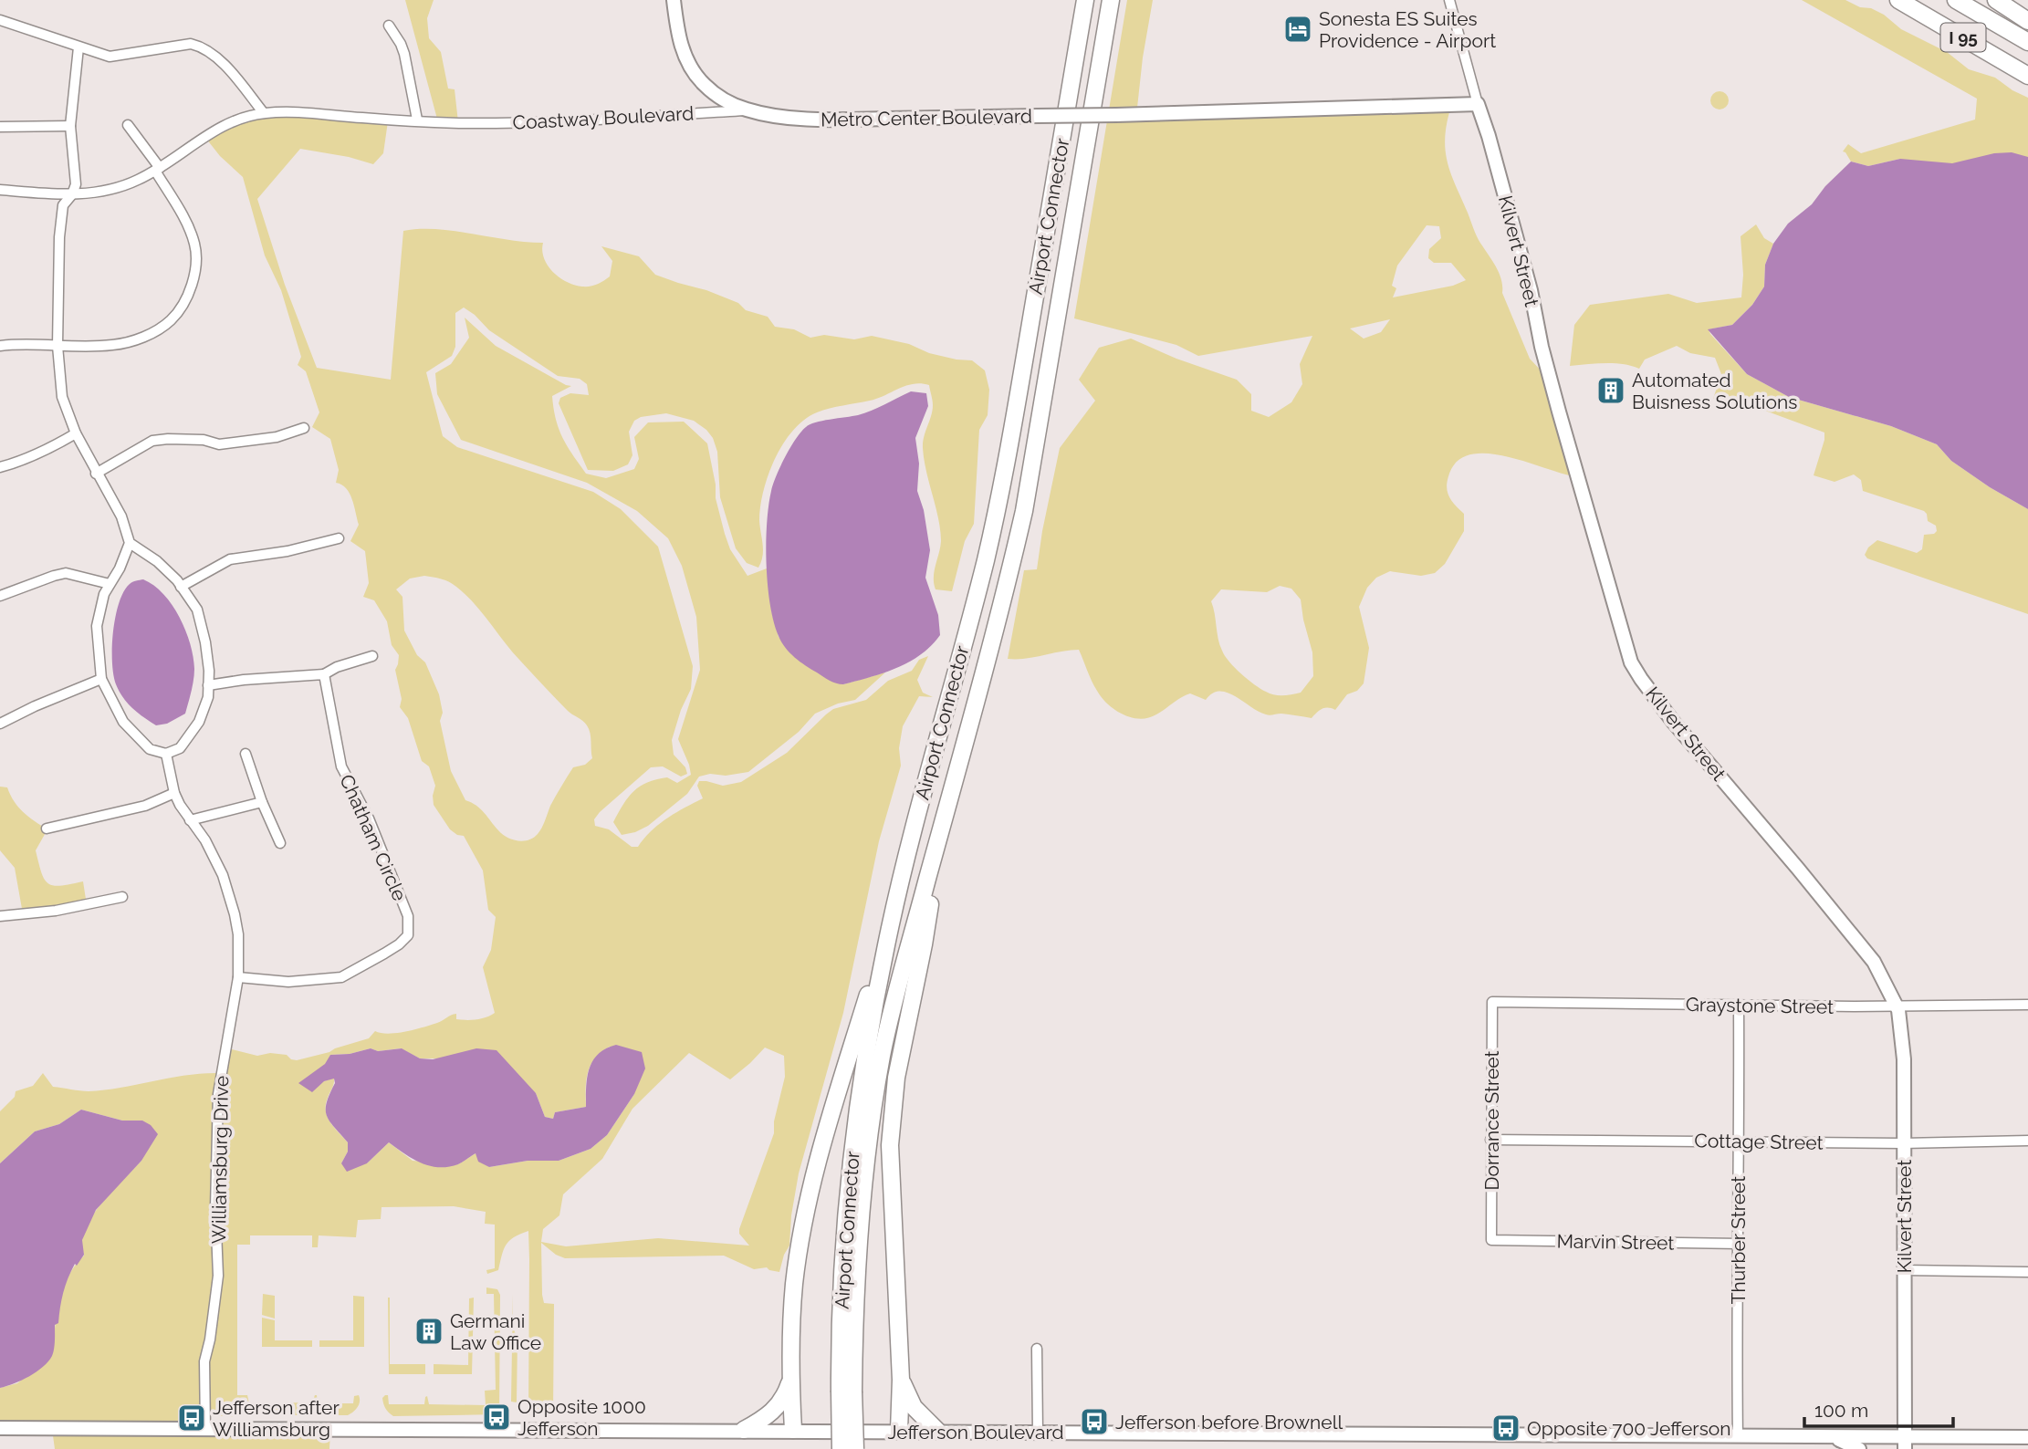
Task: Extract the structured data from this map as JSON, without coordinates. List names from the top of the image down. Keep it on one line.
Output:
{"streets":{"highway":["I 95","Airport Connector"],"street":["Coastway Boulevard","Metro Center Boulevard","Kilvert Street","Chatham Circle","Graystone Street","Dorrance Street","Cottage Street","Williamsburg Drive","Thurber Street","Marvin Street","Jefferson Boulevard"]},"crossings":[["Coastway Boulevard","Metro Center Boulevard"],["Metro Center Boulevard","Kilvert Street"],["Kilvert Street","Graystone Street"],["Kilvert Street","Cottage Street"],["Kilvert Street","Jefferson Boulevard"],["Chatham Circle","Williamsburg Drive"],["Graystone Street","Dorrance Street"],["Graystone Street","Thurber Street"],["Dorrance Street","Cottage Street"],["Dorrance Street","Marvin Street"],["Cottage Street","Thurber Street"],["Williamsburg Drive","Jefferson Boulevard"],["Thurber Street","Marvin Street"],["Thurber Street","Jefferson Boulevard"]],"places":{"hotel":["Sonesta ES Suites Providence - Airport"],"building":["Automated Buisness Solutions","Germani Law Office"],"bus stop":["Opposite 1000 Jefferson","Jefferson after Williamsburg","Jefferson before Brownell","Opposite 700 Jefferson"]},"scale_bar":"100 m"}
